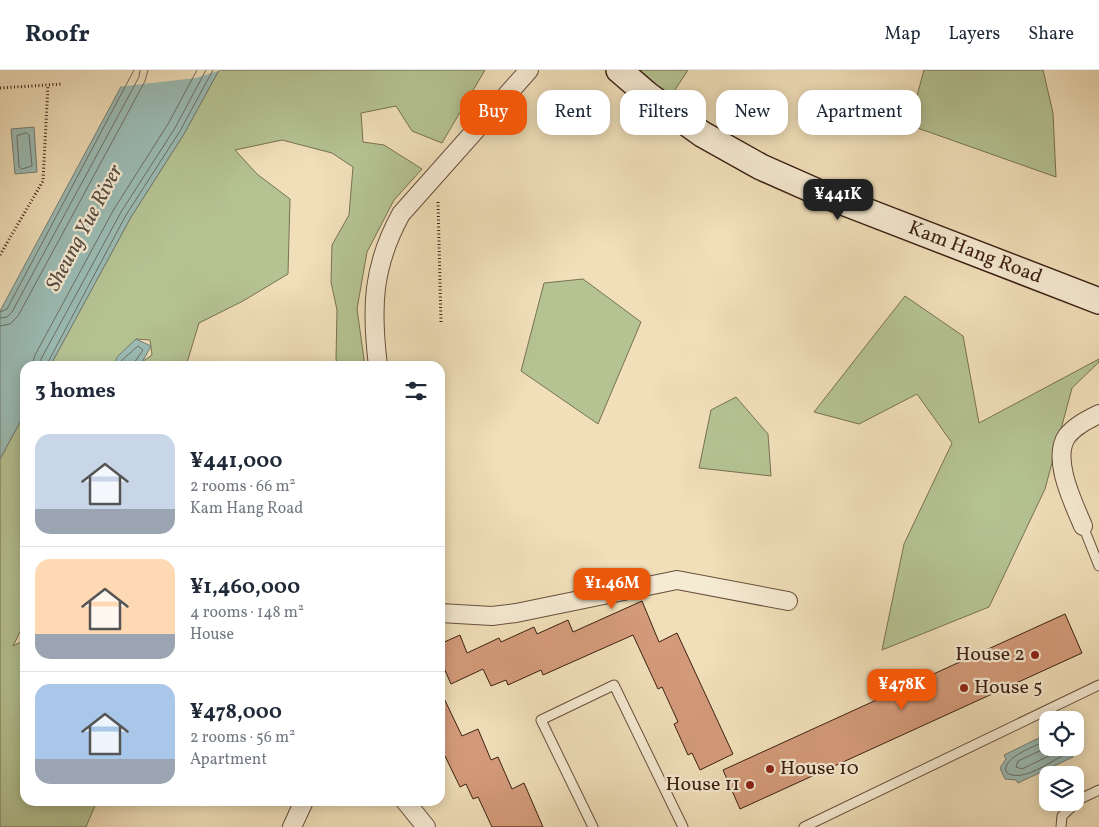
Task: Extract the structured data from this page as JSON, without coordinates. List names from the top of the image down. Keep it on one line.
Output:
{"streets":{"street":["Kam Hang Road"]},"water":["Sheung Yue River"],"places":["House 2","House 5","House 10","House 11"],"page":{"header":"Roofr","nav":["Map","Layers","Share"],"chip":["Buy","Rent","Filters","New","Apartment"],"price":["¥441K","¥1.46M","¥478K"],"heading":"3 homes","list":[{"name":"¥441,000","note":"2 rooms · 66 m² · Kam Hang Road"},{"name":"¥1,460,000","note":"4 rooms · 148 m² · House"},{"name":"¥478,000","note":"2 rooms · 56 m² · Apartment"}]}}
